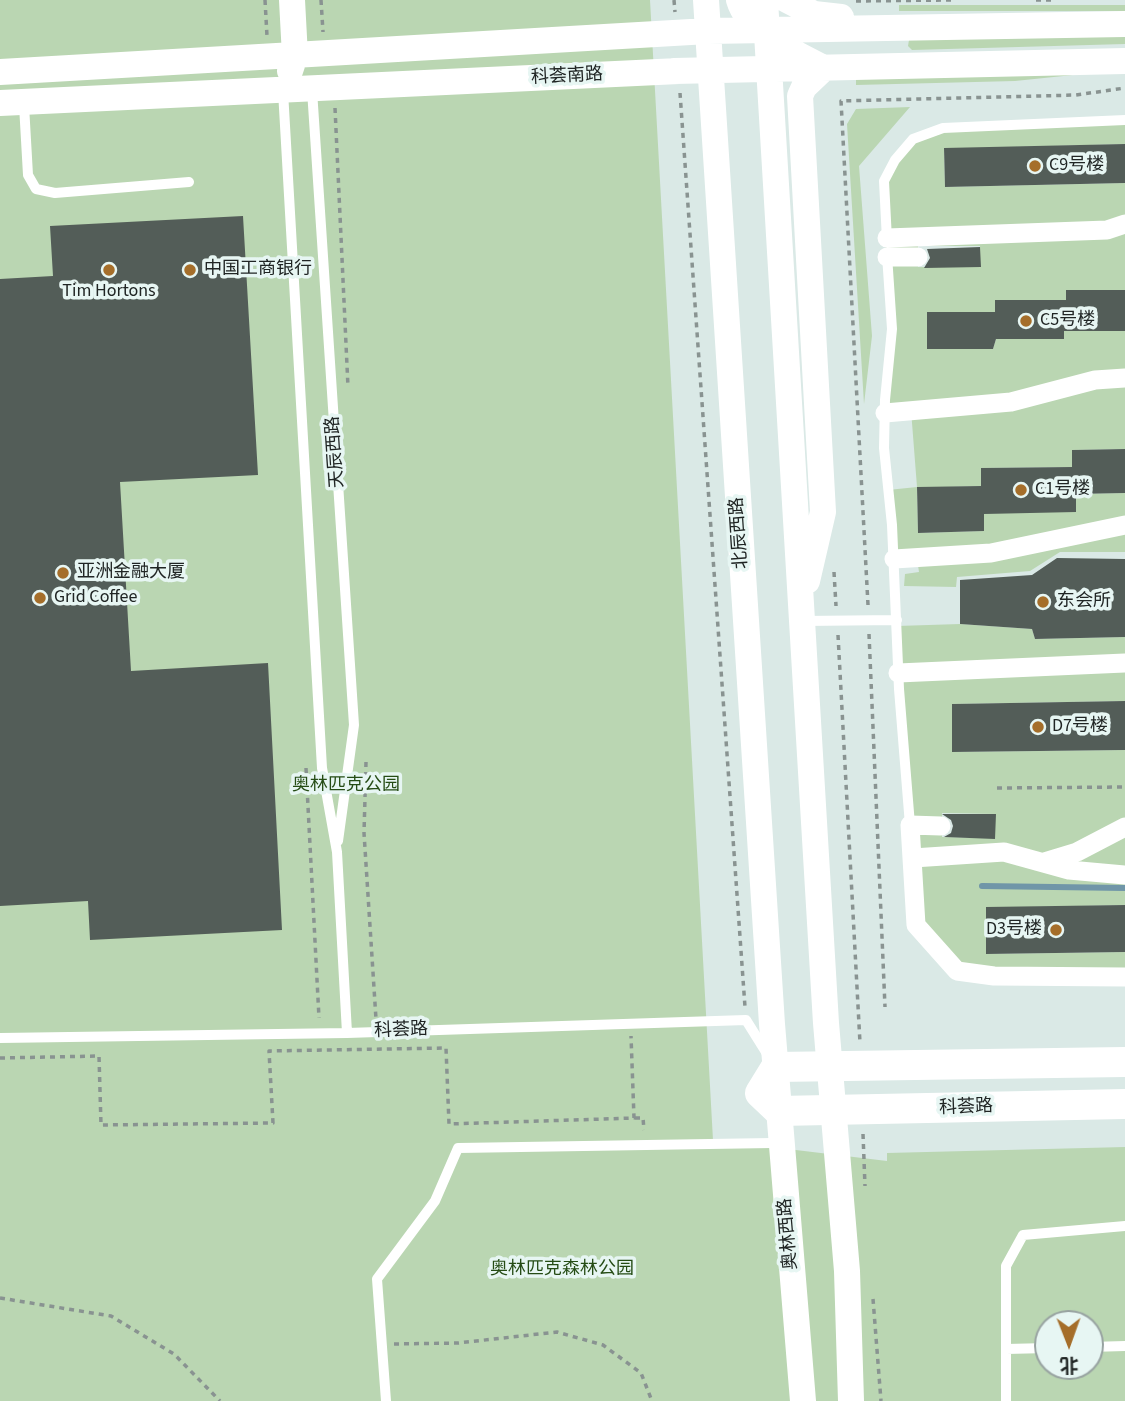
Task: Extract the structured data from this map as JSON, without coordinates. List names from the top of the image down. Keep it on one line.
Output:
{"streets":{"main road":["科荟路"],"street":["科荟南路","天辰西路","北辰西路","奥林西路"]},"crossings":[["科荟南路","天辰西路"],["科荟南路","北辰西路"],["天辰西路","科荟路"],["北辰西路","科荟路"],["科荟路","奥林西路"]],"parks":["奥林匹克公园","奥林匹克森林公园"],"places":["C9号楼","Tim Hortons","中国工商银行","C5号楼","C1号楼","亚洲金融大厦","Grid Coffee","东会所","D7号楼","D3号楼"],"north":"bottom"}
